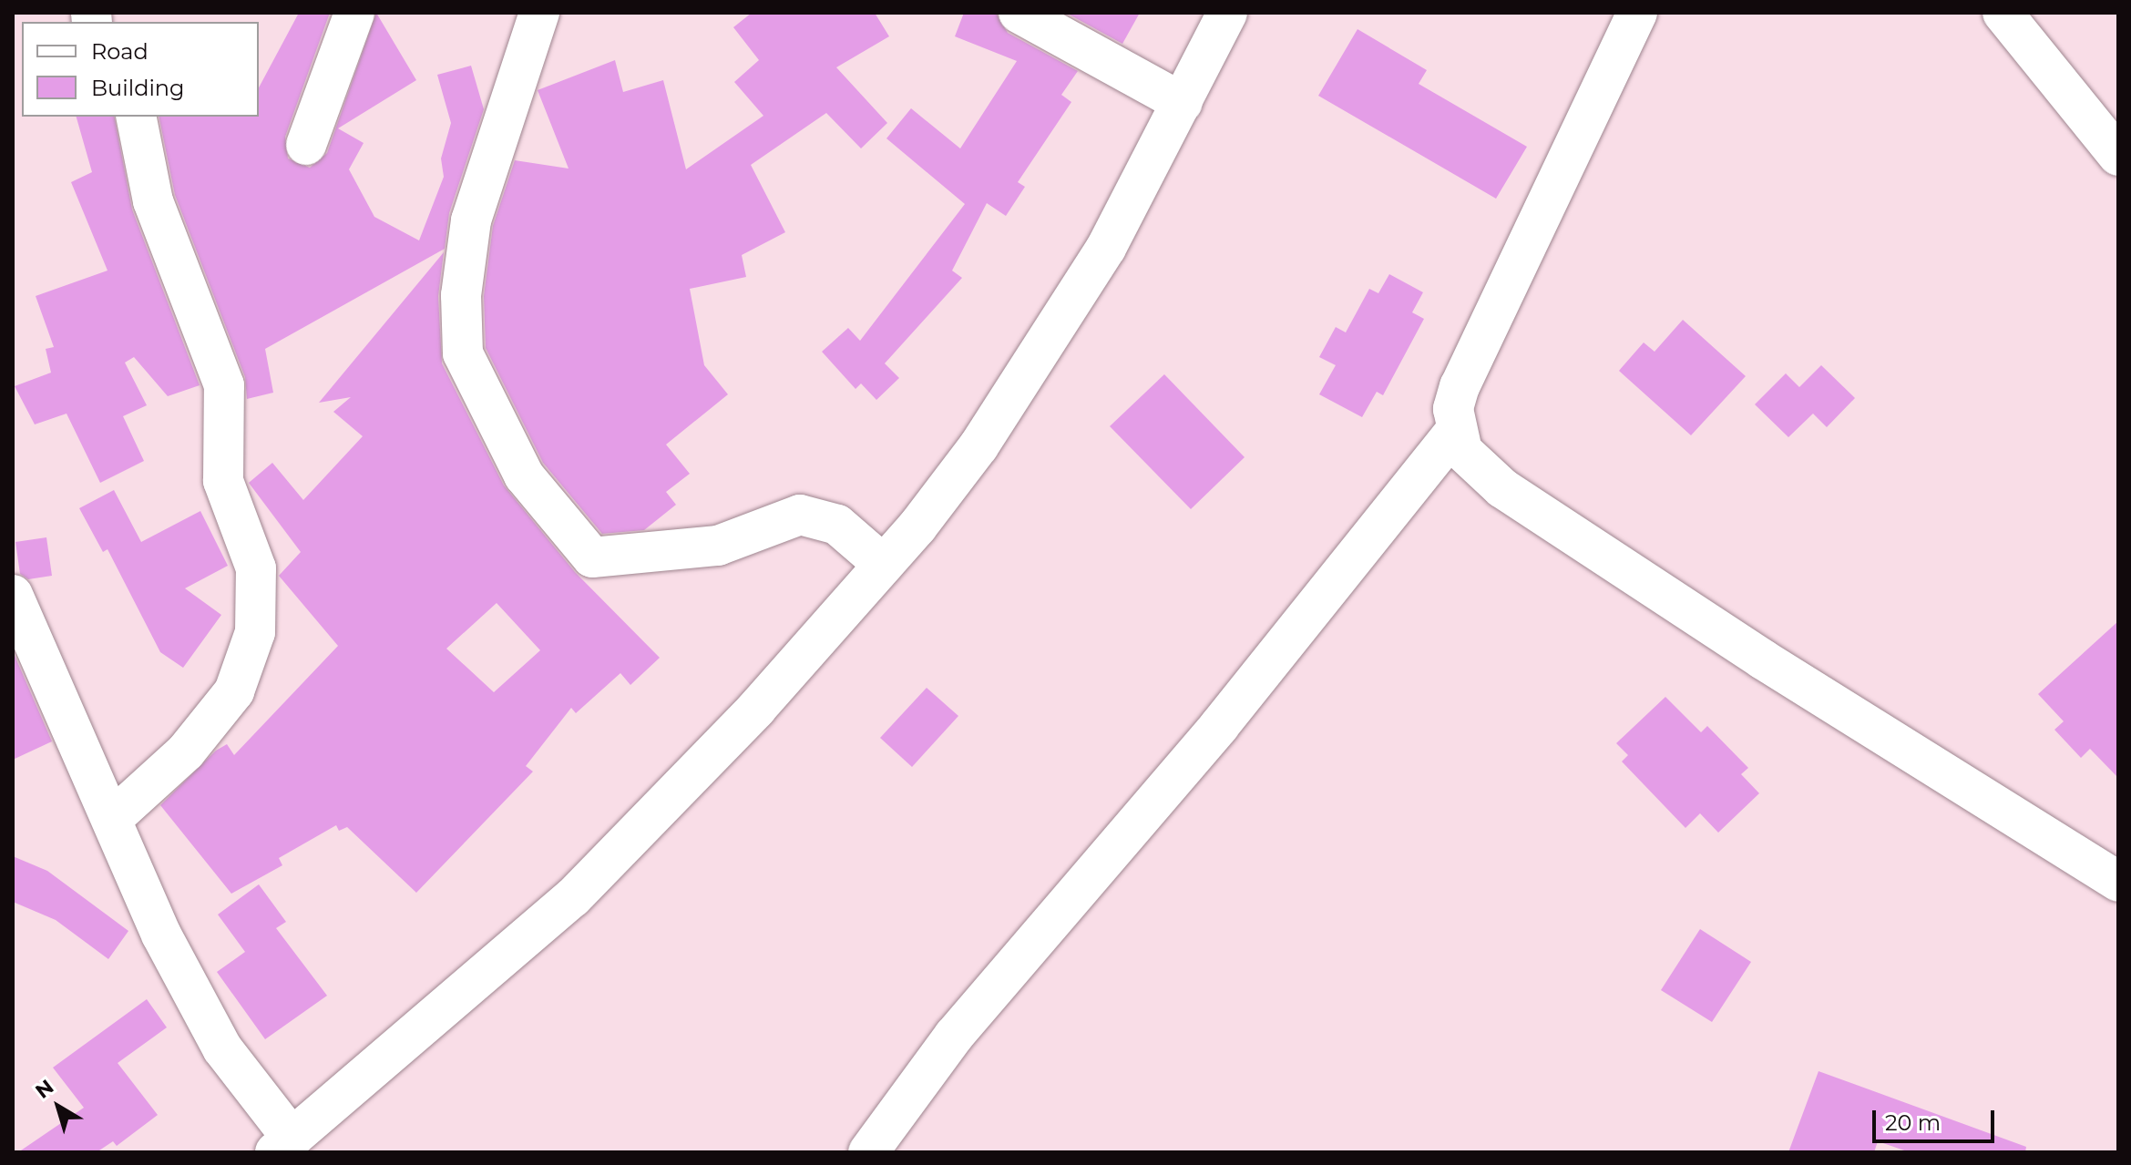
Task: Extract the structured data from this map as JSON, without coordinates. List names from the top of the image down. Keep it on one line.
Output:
{"legend":["Road","Building"],"scale_bar":"20 m","north":"top left"}
